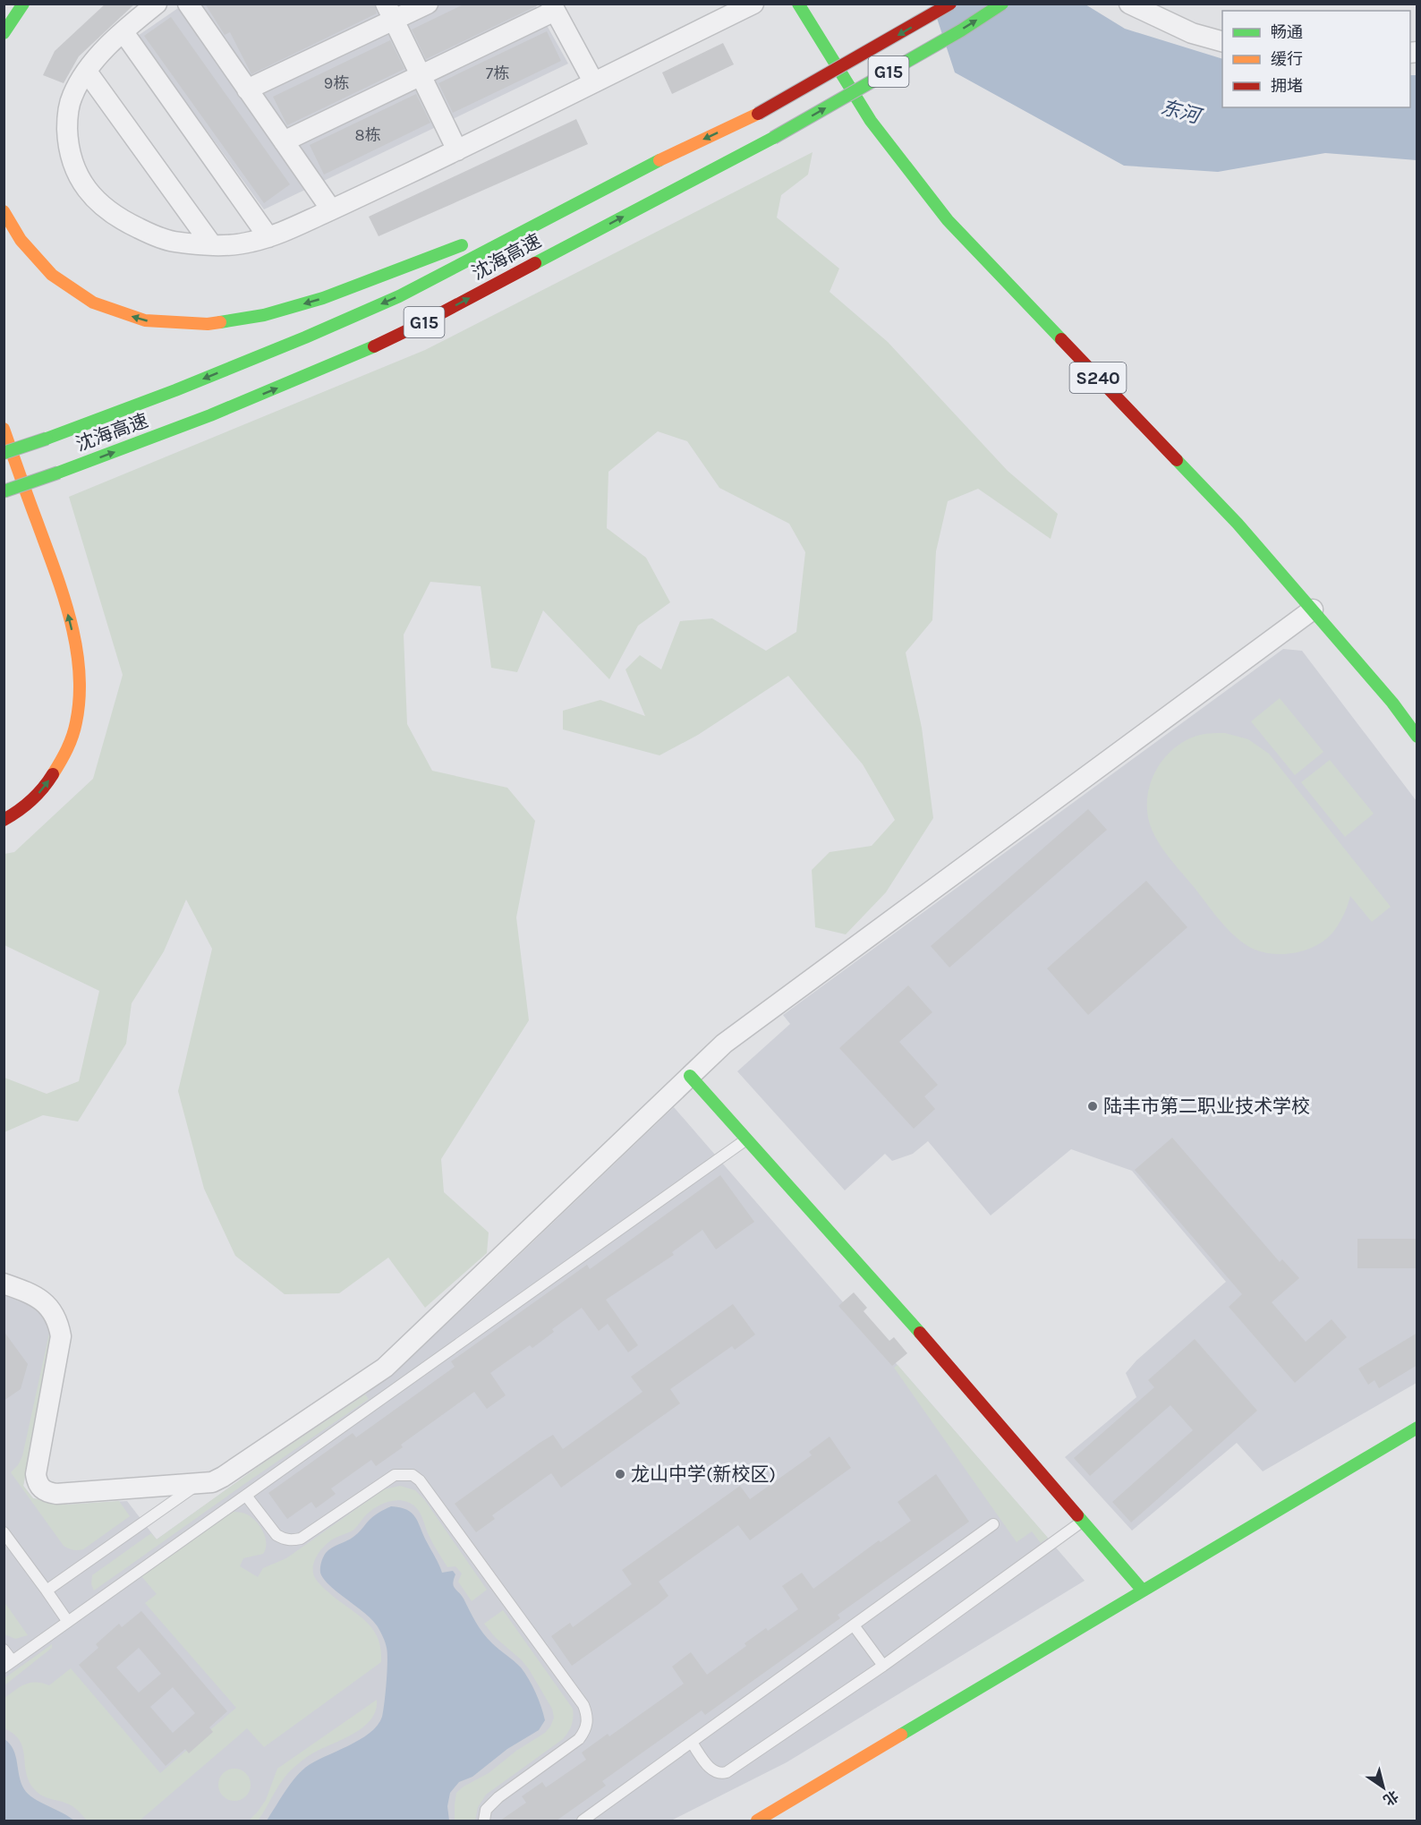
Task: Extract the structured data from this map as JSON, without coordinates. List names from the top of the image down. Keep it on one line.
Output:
{"streets":{"main road":["G15","沈海高速","S240"]},"water":["东河"],"places":["陆丰市第二职业技术学校","龙山中学(新校区)"],"house_numbers":["7栋","9栋","8栋"],"legend":["畅通","缓行","拥堵"],"north":"bottom right"}
